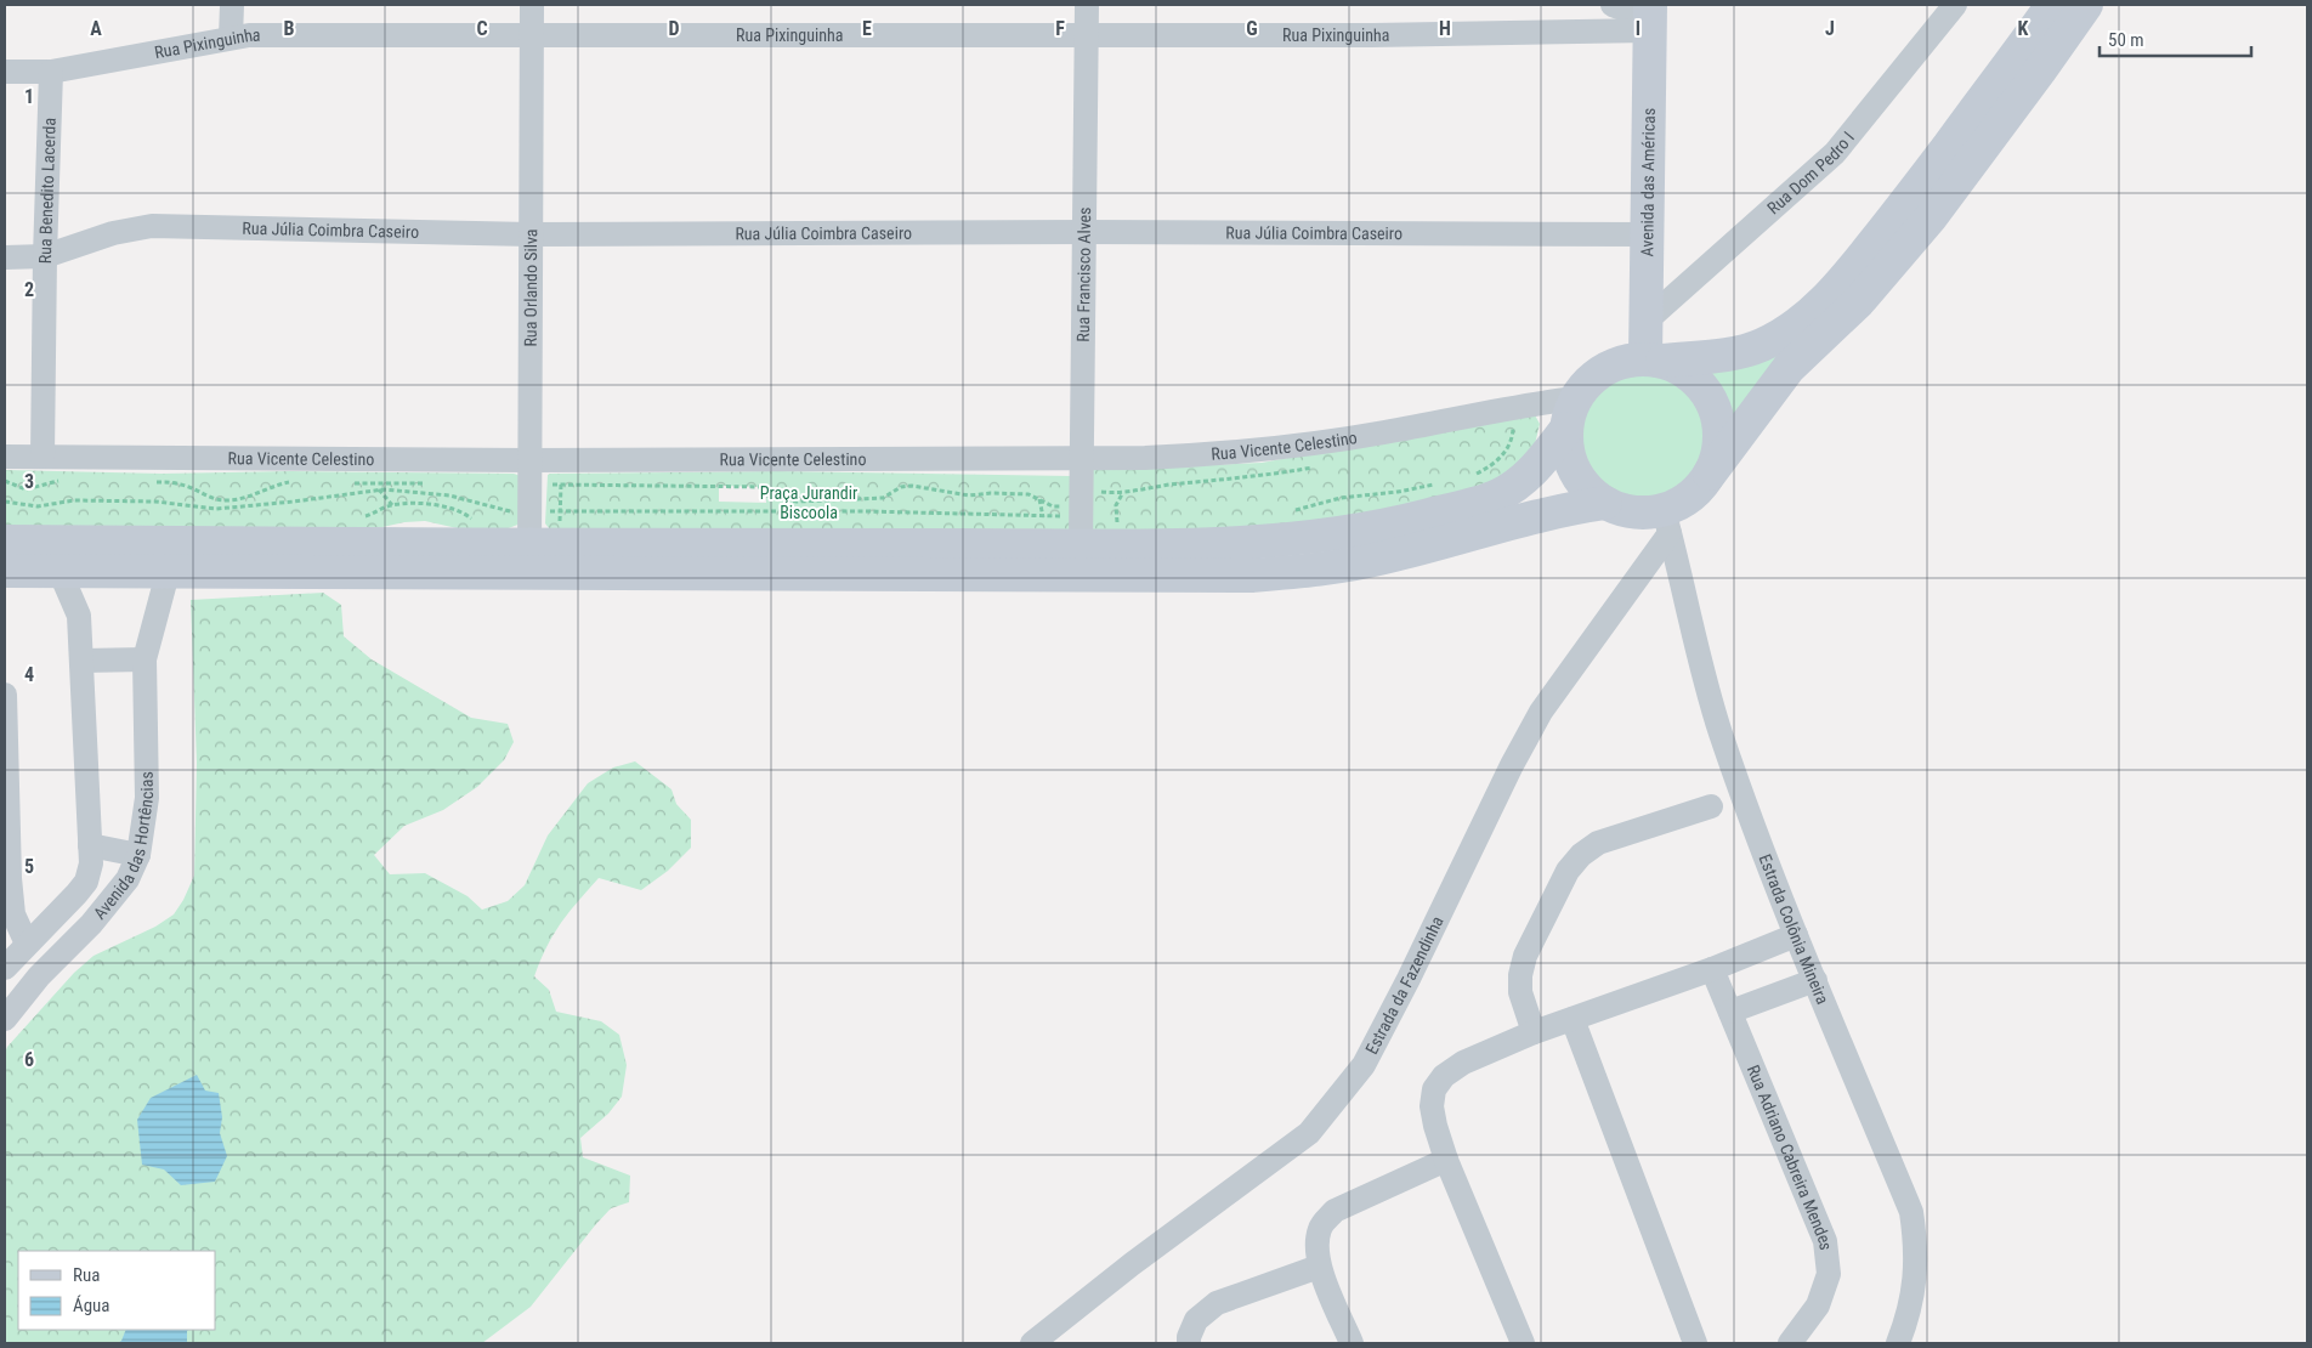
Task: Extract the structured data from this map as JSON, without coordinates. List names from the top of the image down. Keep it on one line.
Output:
{"streets":{"main road":["Avenida das Américas"],"street":["Rua Pixinguinha","Rua Dom Pedro I","Rua Benedito Lacerda","Rua Júlia Coimbra Caseiro","Rua Francisco Alves","Rua Orlando Silva","Rua Vicente Celestino","Avenida das Hortências","Estrada Colônia Mineira","Estrada da Fazendinha","Rua Adriano Cabreira Mendes"]},"crossings":[["Rua Pixinguinha","Avenida das Américas"],["Rua Pixinguinha","Rua Benedito Lacerda"],["Rua Pixinguinha","Rua Francisco Alves"],["Rua Pixinguinha","Rua Orlando Silva"],["Rua Dom Pedro I","Avenida das Américas"],["Avenida das Américas","Rua Júlia Coimbra Caseiro"],["Avenida das Américas","Rua Vicente Celestino"],["Avenida das Américas","Estrada Colônia Mineira"],["Avenida das Américas","Estrada da Fazendinha"],["Rua Benedito Lacerda","Rua Júlia Coimbra Caseiro"],["Rua Benedito Lacerda","Rua Vicente Celestino"],["Rua Júlia Coimbra Caseiro","Rua Francisco Alves"],["Rua Júlia Coimbra Caseiro","Rua Orlando Silva"],["Rua Francisco Alves","Rua Vicente Celestino"],["Rua Orlando Silva","Rua Vicente Celestino"],["Rua Vicente Celestino","Estrada Colônia Mineira"],["Rua Vicente Celestino","Estrada da Fazendinha"],["Estrada Colônia Mineira","Estrada da Fazendinha"]],"parks":["Praça Jurandir Biscoola"],"legend":["Rua","Água"],"scale_bar":"50 m","grid":{"columns":["A","B","C","D","E","F","G","H","I","J","K"],"rows":["1","2","3","4","5","6"]}}
